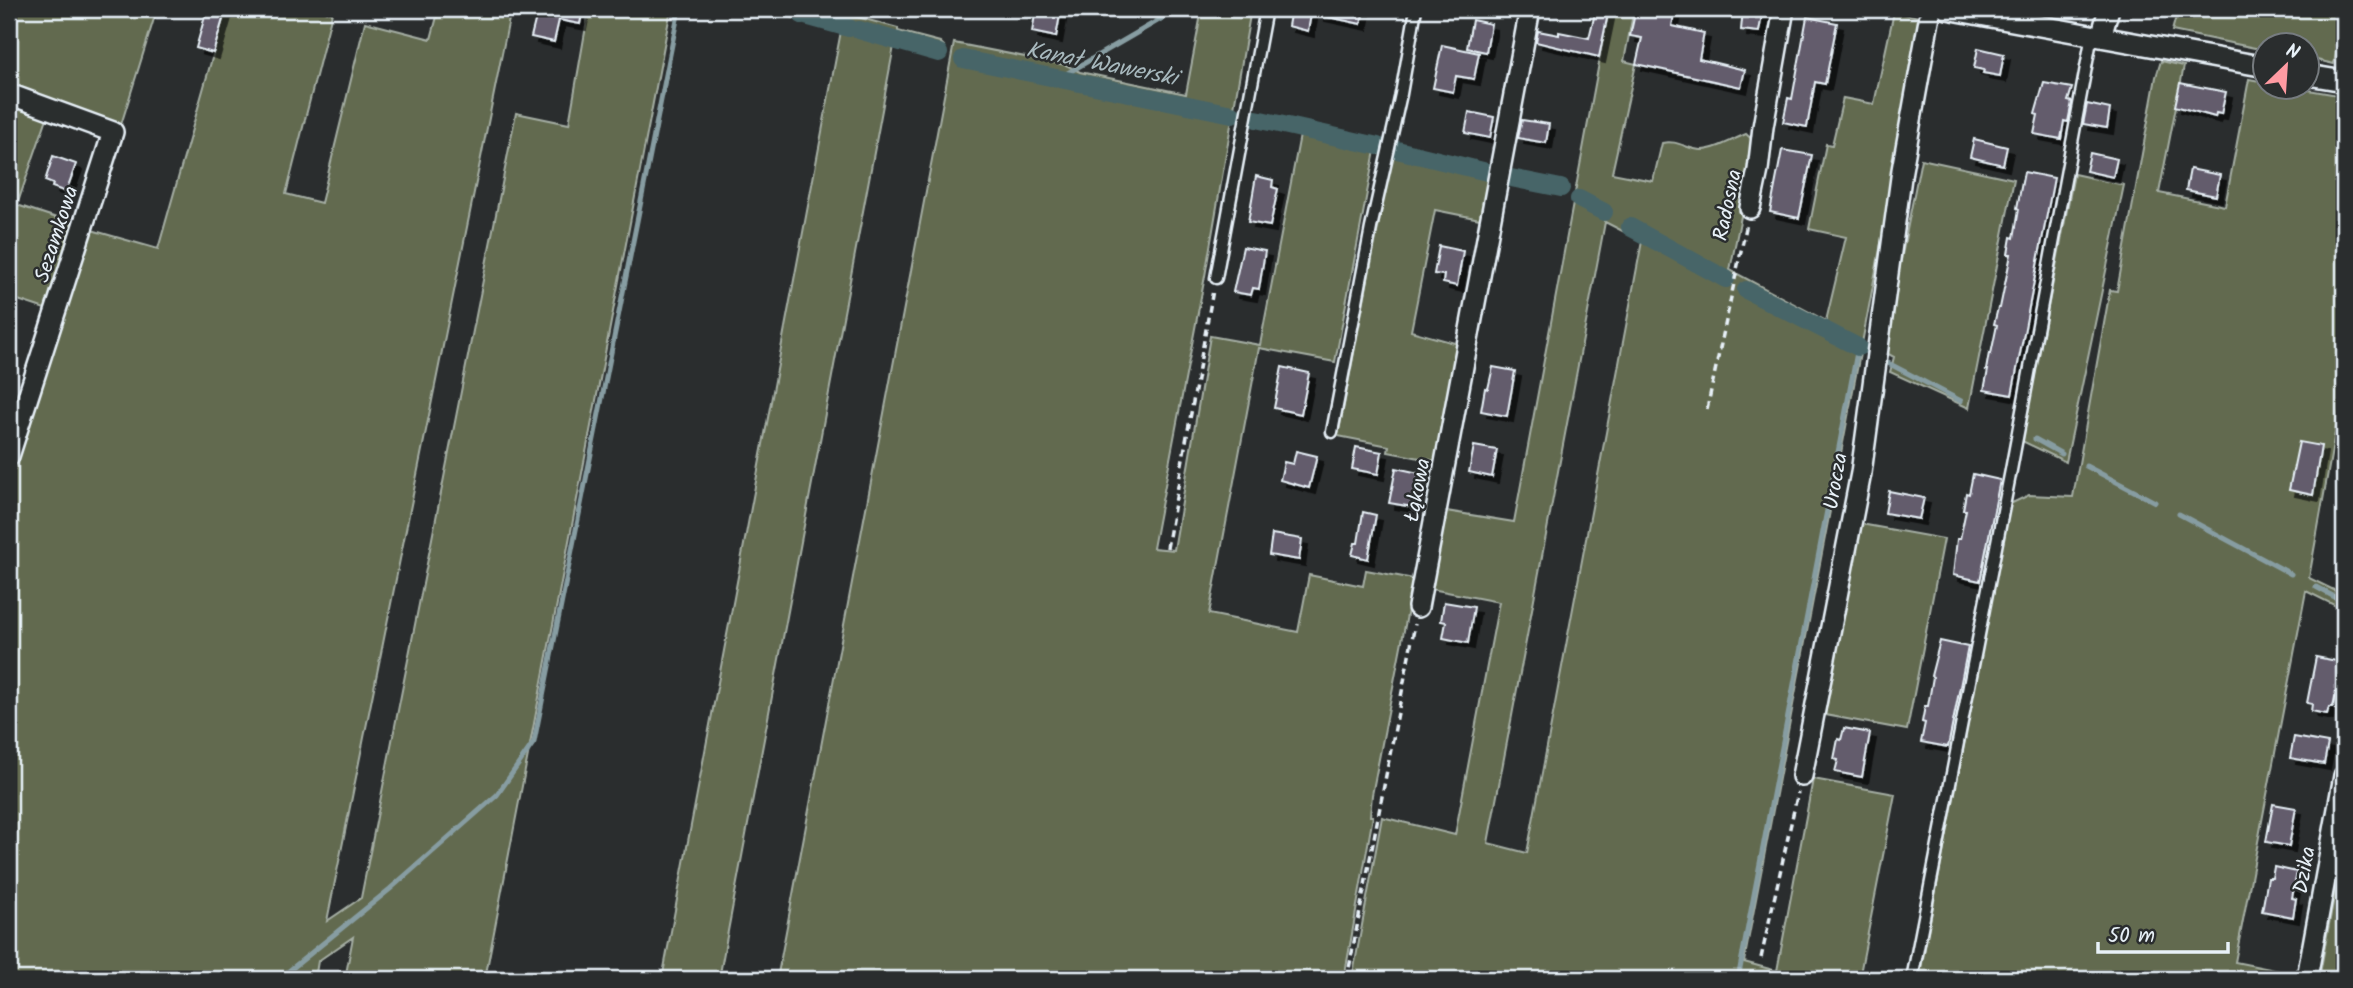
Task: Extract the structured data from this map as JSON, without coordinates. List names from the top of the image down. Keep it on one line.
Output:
{"streets":{"street":["Radosna","Sezamkowa","Urocza","Łąkowa","Dzika"]},"water":["Kanał Wawerski"],"scale_bar":"50 m","north":"top right"}
